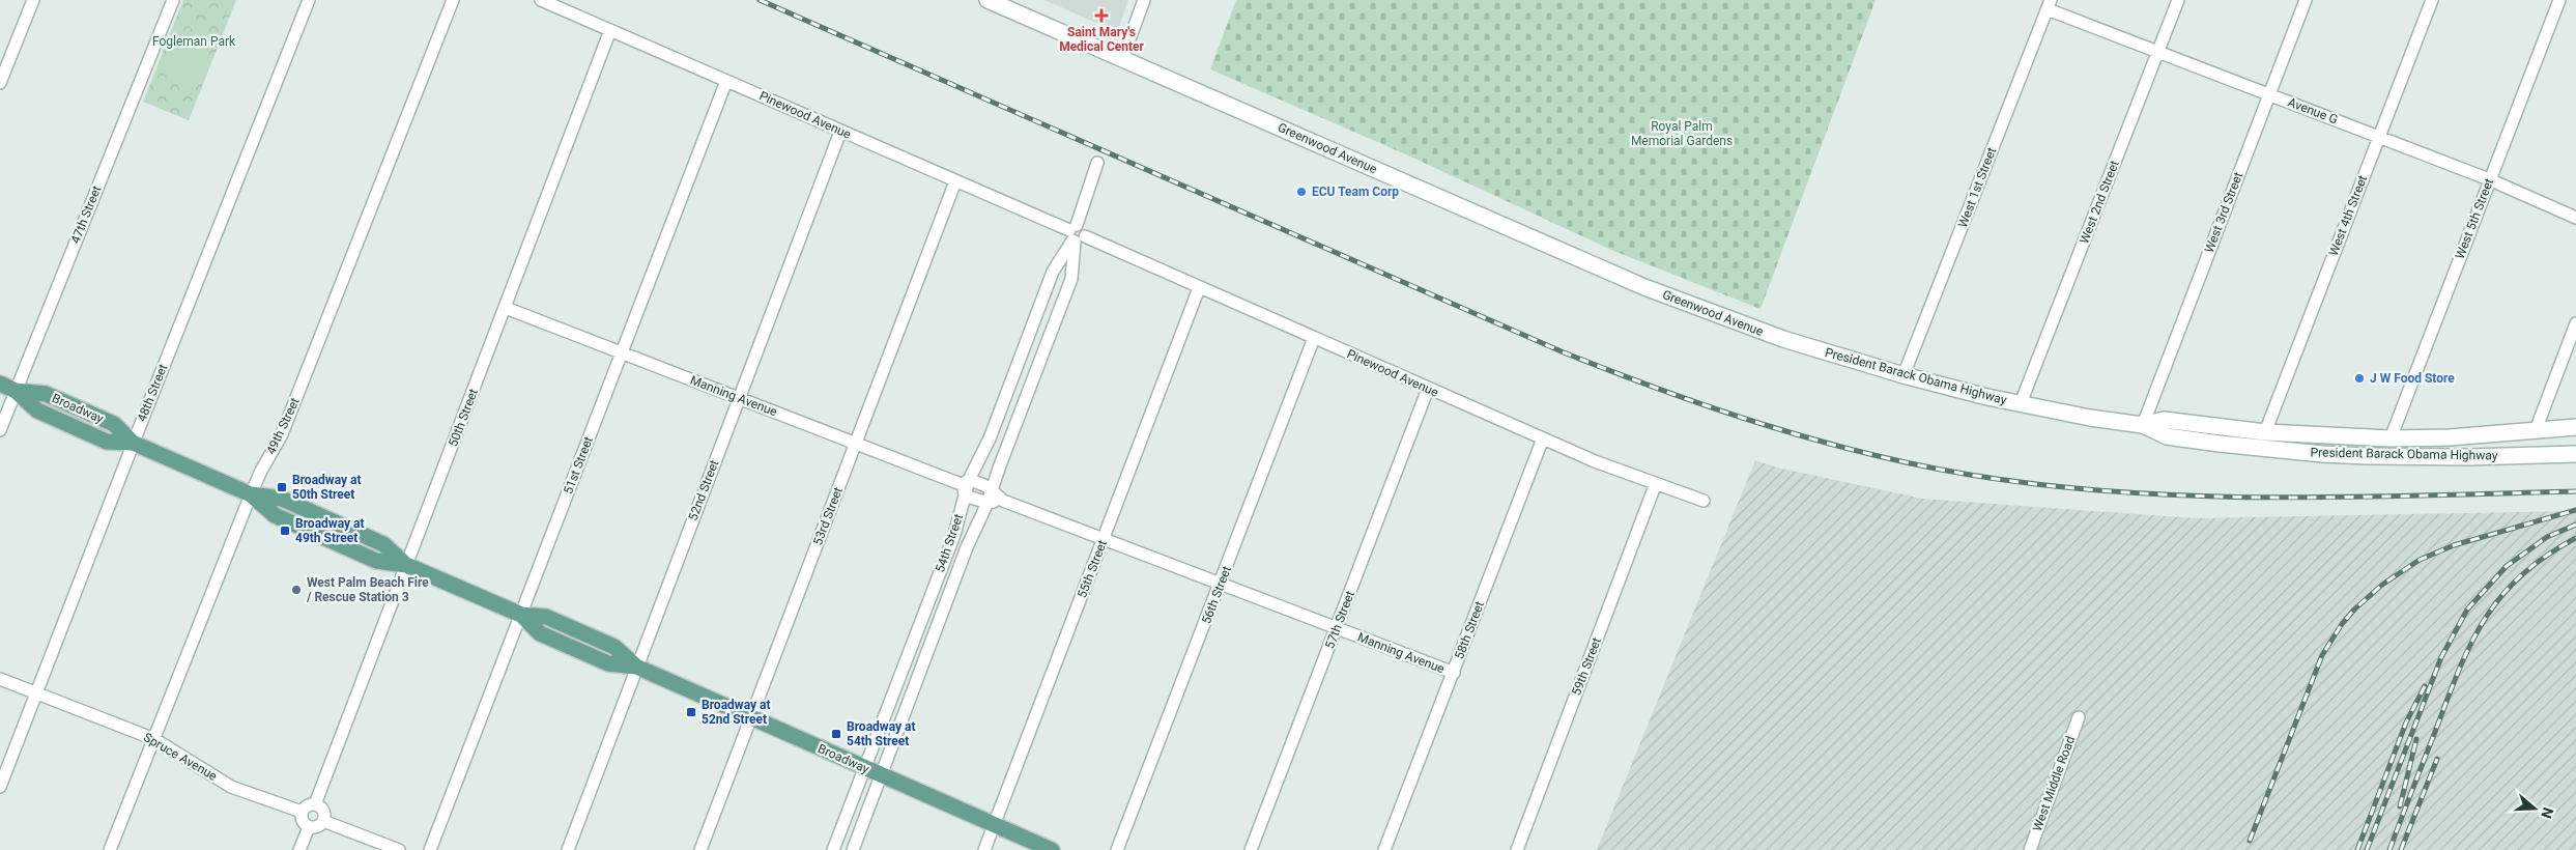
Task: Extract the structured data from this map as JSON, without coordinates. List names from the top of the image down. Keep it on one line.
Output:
{"streets":{"main road":["Greenwood Avenue","President Barack Obama Highway","Broadway"],"street":["Avenue G","Pinewood Avenue","West 1st Street","West 2nd Street","West 3rd Street","47th Street","West 4th Street","West 5th Street","48th Street","Manning Avenue","50th Street","49th Street","51st Street","52nd Street","53rd Street","54th Street","55th Street","56th Street","57th Street","58th Street","59th Street","Spruce Avenue","West Middle Road"]},"crossings":[["Avenue G","West 1st Street"],["Avenue G","West 2nd Street"],["Avenue G","West 3rd Street"],["Avenue G","West 4th Street"],["Avenue G","West 5th Street"],["Pinewood Avenue","50th Street"],["Pinewood Avenue","51st Street"],["Pinewood Avenue","52nd Street"],["Pinewood Avenue","53rd Street"],["Pinewood Avenue","54th Street"],["Pinewood Avenue","55th Street"],["Pinewood Avenue","56th Street"],["Pinewood Avenue","57th Street"],["Pinewood Avenue","58th Street"],["Pinewood Avenue","59th Street"],["Greenwood Avenue","President Barack Obama Highway"],["West 1st Street","President Barack Obama Highway"],["West 2nd Street","President Barack Obama Highway"],["West 3rd Street","President Barack Obama Highway"],["47th Street","Broadway"],["West 4th Street","President Barack Obama Highway"],["West 5th Street","President Barack Obama Highway"],["48th Street","Broadway"],["48th Street","Spruce Avenue"],["Manning Avenue","50th Street"],["Manning Avenue","51st Street"],["Manning Avenue","52nd Street"],["Manning Avenue","53rd Street"],["Manning Avenue","54th Street"],["Manning Avenue","55th Street"],["Manning Avenue","56th Street"],["Manning Avenue","57th Street"],["Manning Avenue","58th Street"],["Broadway","50th Street"],["Broadway","49th Street"],["Broadway","51st Street"],["Broadway","52nd Street"],["Broadway","53rd Street"],["Broadway","54th Street"],["Broadway","55th Street"],["50th Street","Spruce Avenue"],["49th Street","Spruce Avenue"]],"parks":["Fogleman Park","Royal Palm Memorial Gardens"],"places":{"health":["Saint Mary's Medical Center"],"other":["ECU Team Corp","J W Food Store","West Palm Beach Fire / Rescue Station 3"],"transit":["Broadway at 50th Street","Broadway at 49th Street","Broadway at 52nd Street","Broadway at 54th Street"]},"north":"right"}
